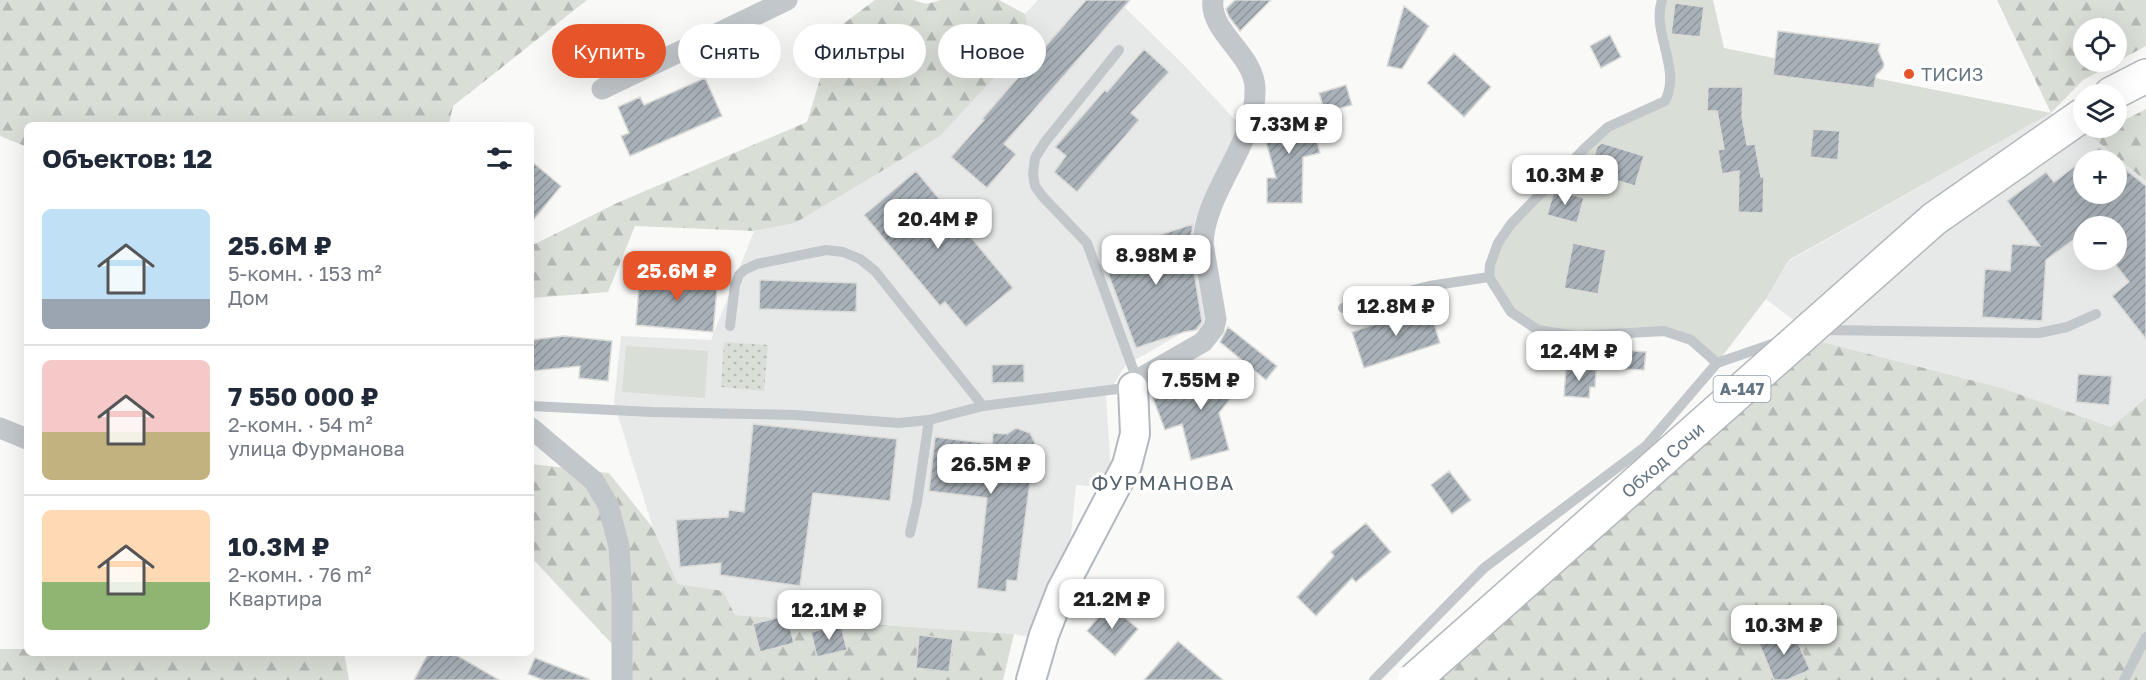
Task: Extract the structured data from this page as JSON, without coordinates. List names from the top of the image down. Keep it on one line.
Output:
{"streets":{"highway":["А-147","Обход Сочи"]},"districts":["ФУРМАНОВА"],"places":["ТИСИЗ"],"page":{"map_buttons":["+","−"],"chip":["Купить","Снять","Фильтры","Новое"],"price":["7.33M ₽","10.3M ₽","20.4M ₽","8.98M ₽","25.6M ₽","12.8M ₽","12.4M ₽","7.55M ₽","26.5M ₽","21.2M ₽","12.1M ₽","10.3M ₽"],"heading":"Объектов: 12","list":[{"name":"25.6M ₽","note":"5-комн. · 153 m² · Дом"},{"name":"7 550 000 ₽","note":"2-комн. · 54 m² · улица Фурманова"},{"name":"10.3M ₽","note":"2-комн. · 76 m² · Квартира"}]}}
